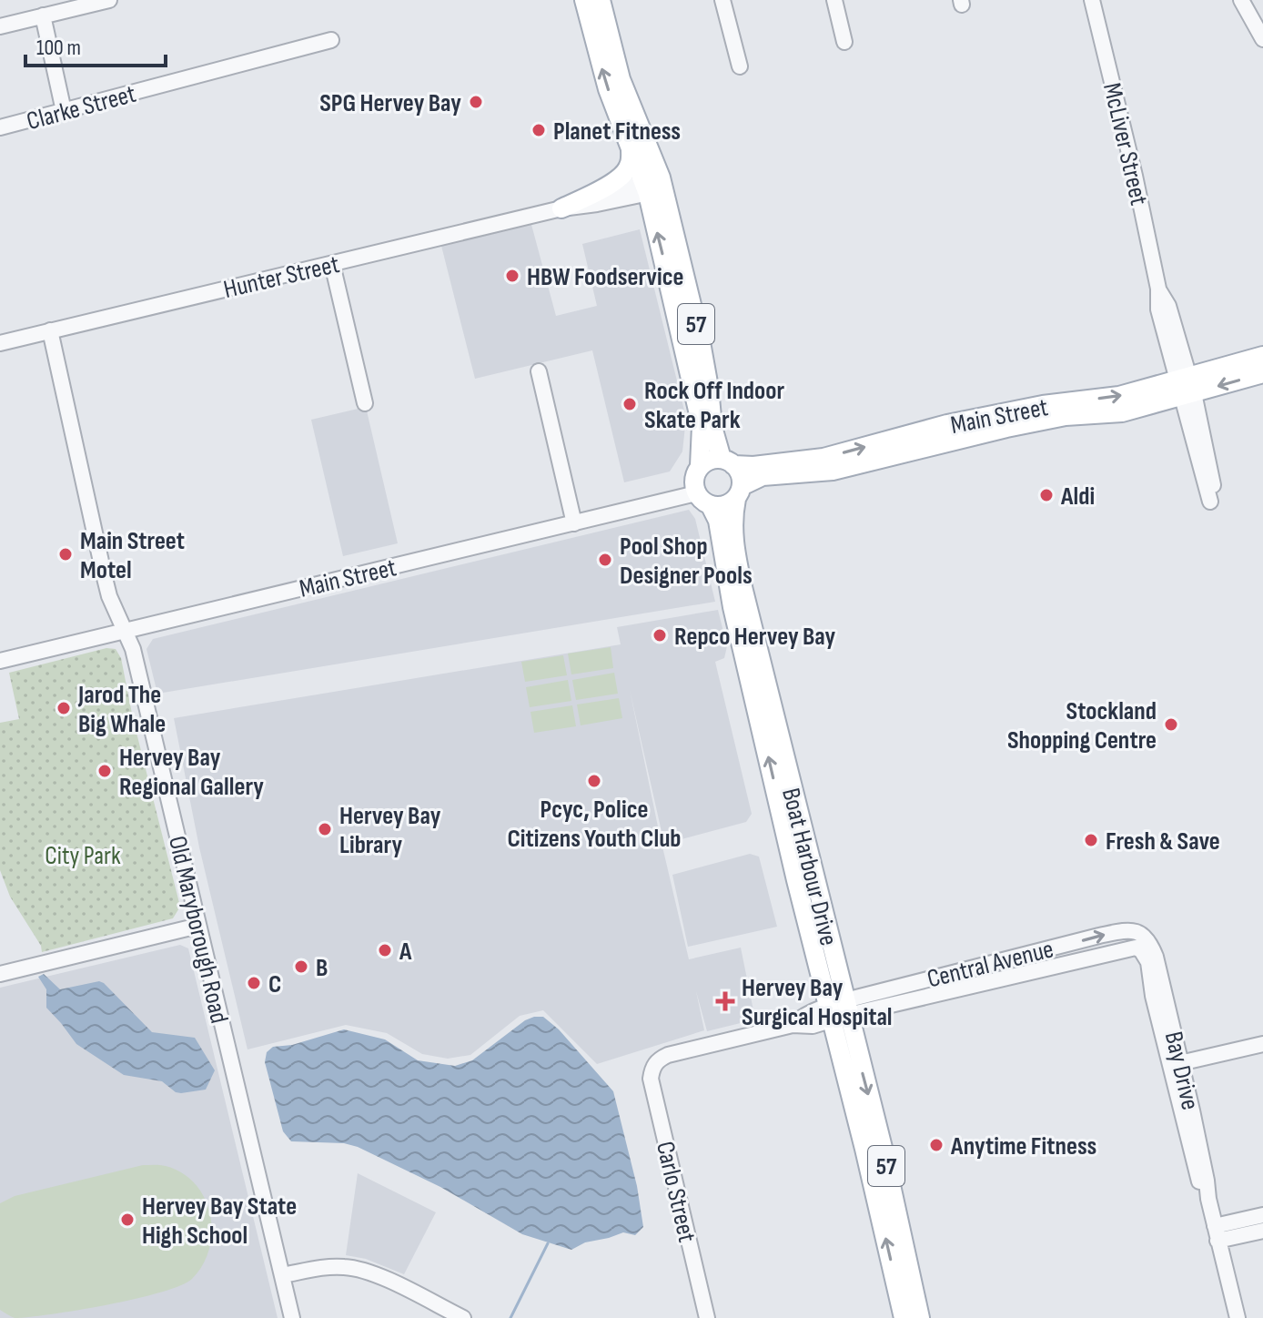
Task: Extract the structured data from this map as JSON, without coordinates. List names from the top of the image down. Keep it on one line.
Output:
{"streets":{"main road":["57","Main Street","Boat Harbour Drive"],"street":["Clarke Street","McLiver Street","Hunter Street","Old Maryborough Road","Central Avenue","Bay Drive","Carlo Street"]},"crossings":[["McLiver Street","Main Street"],["Hunter Street","57"],["Hunter Street","Old Maryborough Road"],["57","Main Street"],["57","Boat Harbour Drive"],["Main Street","Boat Harbour Drive"],["Main Street","Old Maryborough Road"],["Boat Harbour Drive","Central Avenue"],["Central Avenue","Bay Drive"],["Central Avenue","Carlo Street"]],"parks":["City Park"],"places":{"other":["SPG Hervey Bay","Planet Fitness","HBW Foodservice","Rock Off Indoor Skate Park","Aldi","Main Street Motel","Pool Shop Designer Pools","Repco Hervey Bay","Jarod The Big Whale","Stockland Shopping Centre","Hervey Bay Regional Gallery","Pcyc, Police Citizens Youth Club","Hervey Bay Library","Fresh & Save","A","B","C","Anytime Fitness","Hervey Bay State High School"],"health":["Hervey Bay Surgical Hospital"]},"scale_bar":"100 m"}
